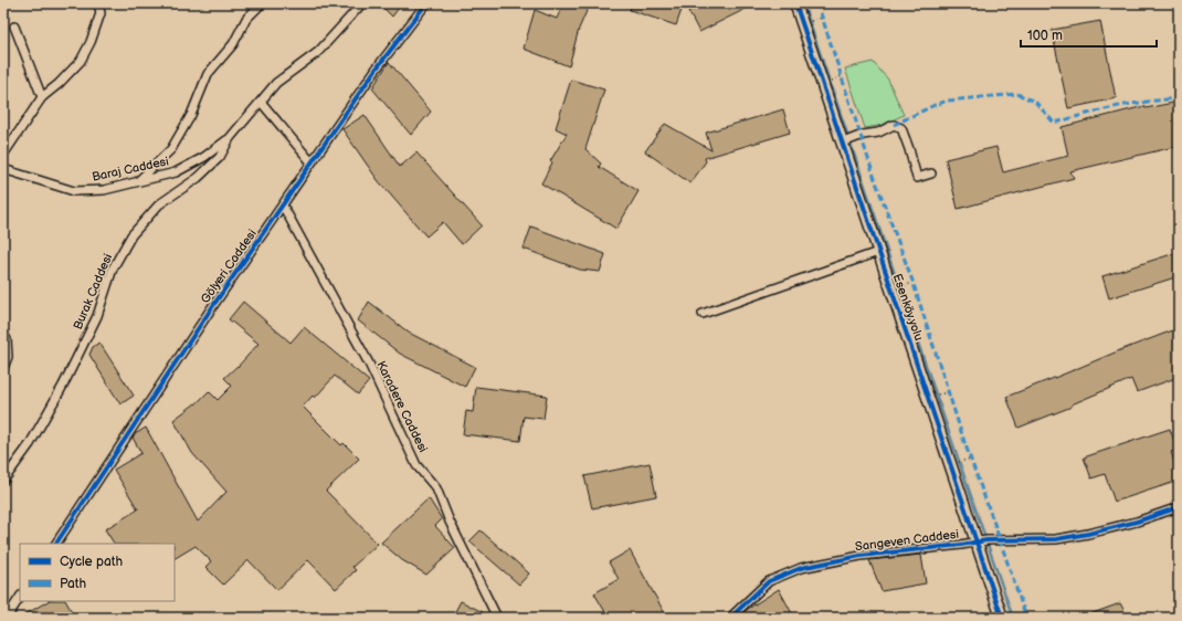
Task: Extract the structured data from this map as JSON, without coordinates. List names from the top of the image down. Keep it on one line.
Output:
{"streets":{"street":["Baraj Caddesi","Gölyeri Caddesi","Burak Caddesi","Esenköy yolu","Karadere Caddesi","Sarıgeven Caddesi"]},"crossings":[["Baraj Caddesi","Burak Caddesi"],["Gölyeri Caddesi","Karadere Caddesi"],["Esenköy yolu","Sarıgeven Caddesi"]],"legend":["Cycle path","Path"],"scale_bar":"100 m"}
